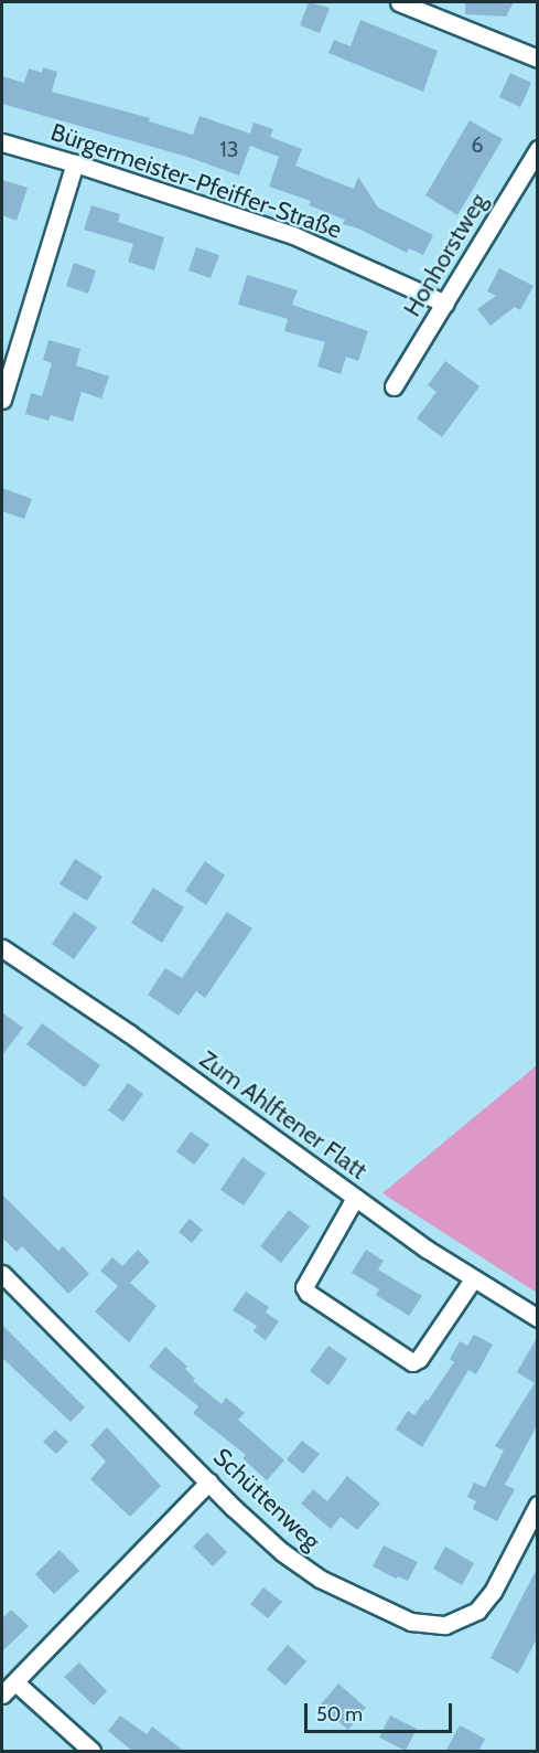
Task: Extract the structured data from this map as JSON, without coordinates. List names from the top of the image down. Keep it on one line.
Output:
{"streets":{"street":["Bürgermeister-Pfeiffer-Straße","Honhorstweg","Zum Ahlftener Flatt","Schüttenweg"]},"crossings":[["Bürgermeister-Pfeiffer-Straße","Honhorstweg"]],"house_numbers":["6","13"],"scale_bar":"50 m"}
